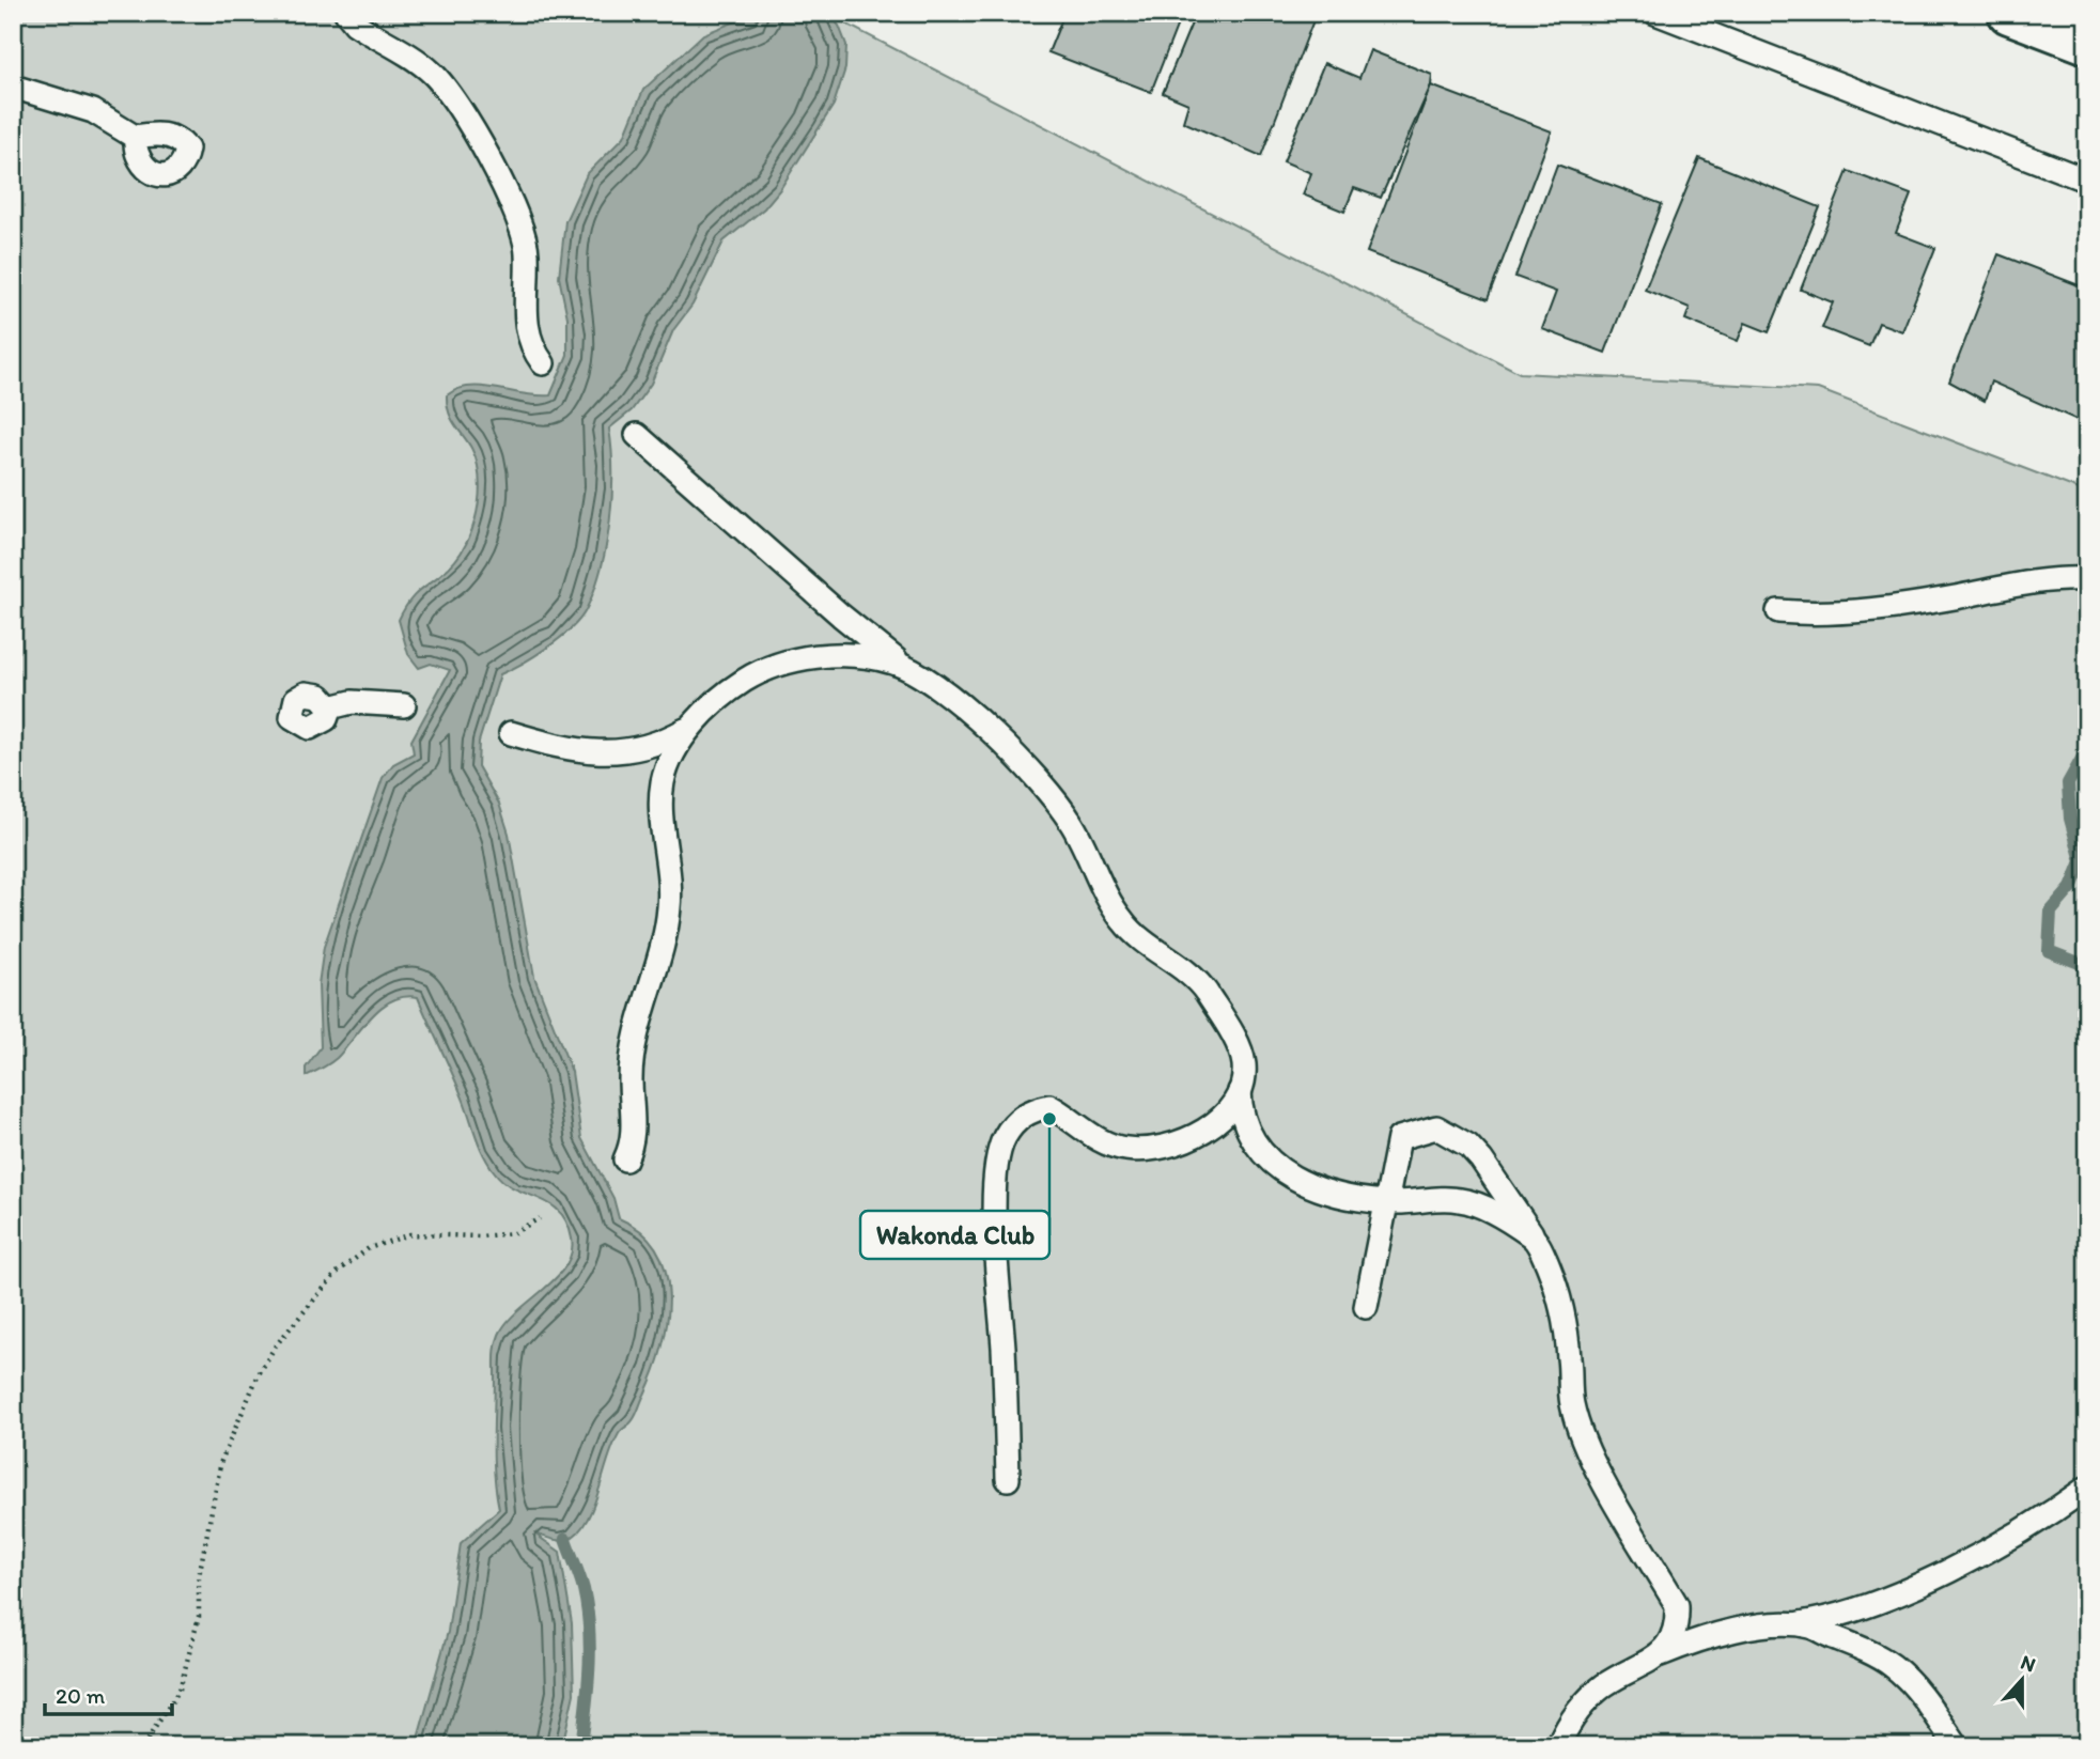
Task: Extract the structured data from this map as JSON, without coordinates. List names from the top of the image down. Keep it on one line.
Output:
{"places":["Wakonda Club"],"scale_bar":"20 m","north":"top"}
